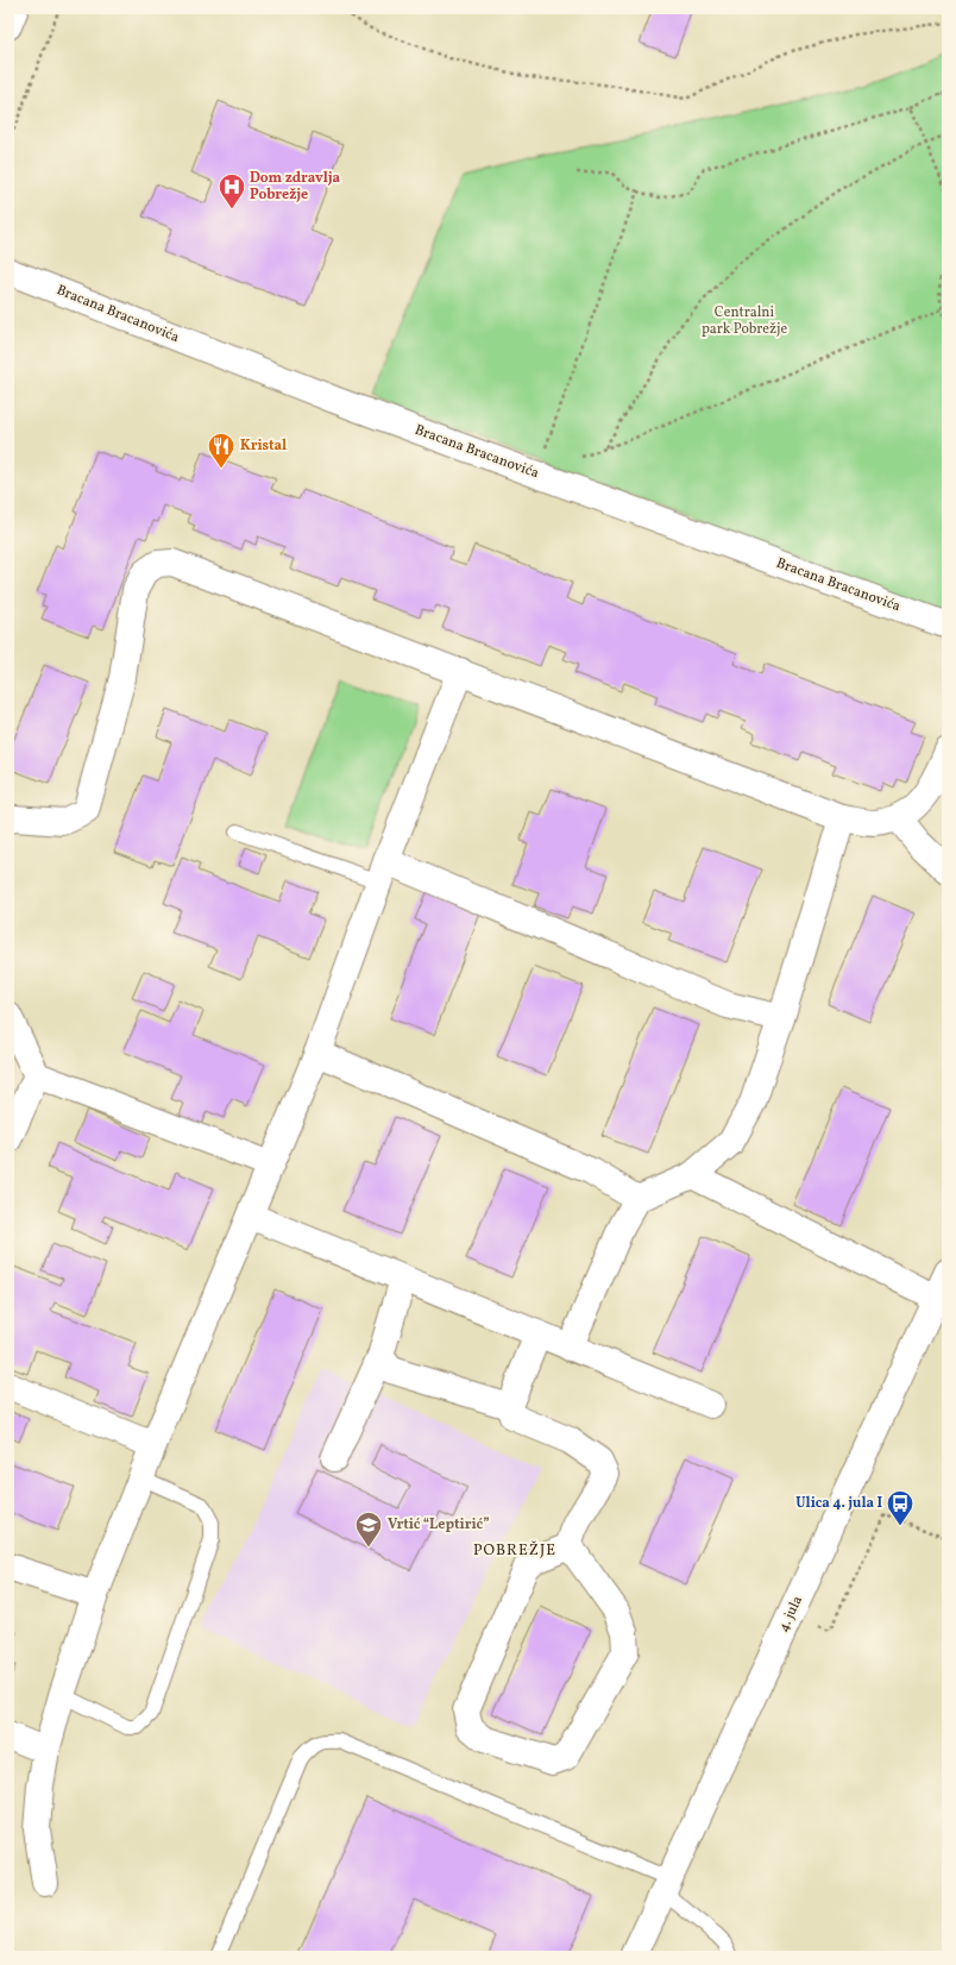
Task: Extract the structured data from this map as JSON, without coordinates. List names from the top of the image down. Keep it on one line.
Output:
{"streets":{"street":["Bracana Bracanovića","4. jula"]},"districts":["POBREŽJE"],"parks":["Centralni park Pobrežje"],"places":{"hospital":["Dom zdravlja Pobrežje"],"restaurant":["Kristal"],"bus stop":["Ulica 4. jula I"],"school or university":["Vrtić “Leptirić”"]}}
